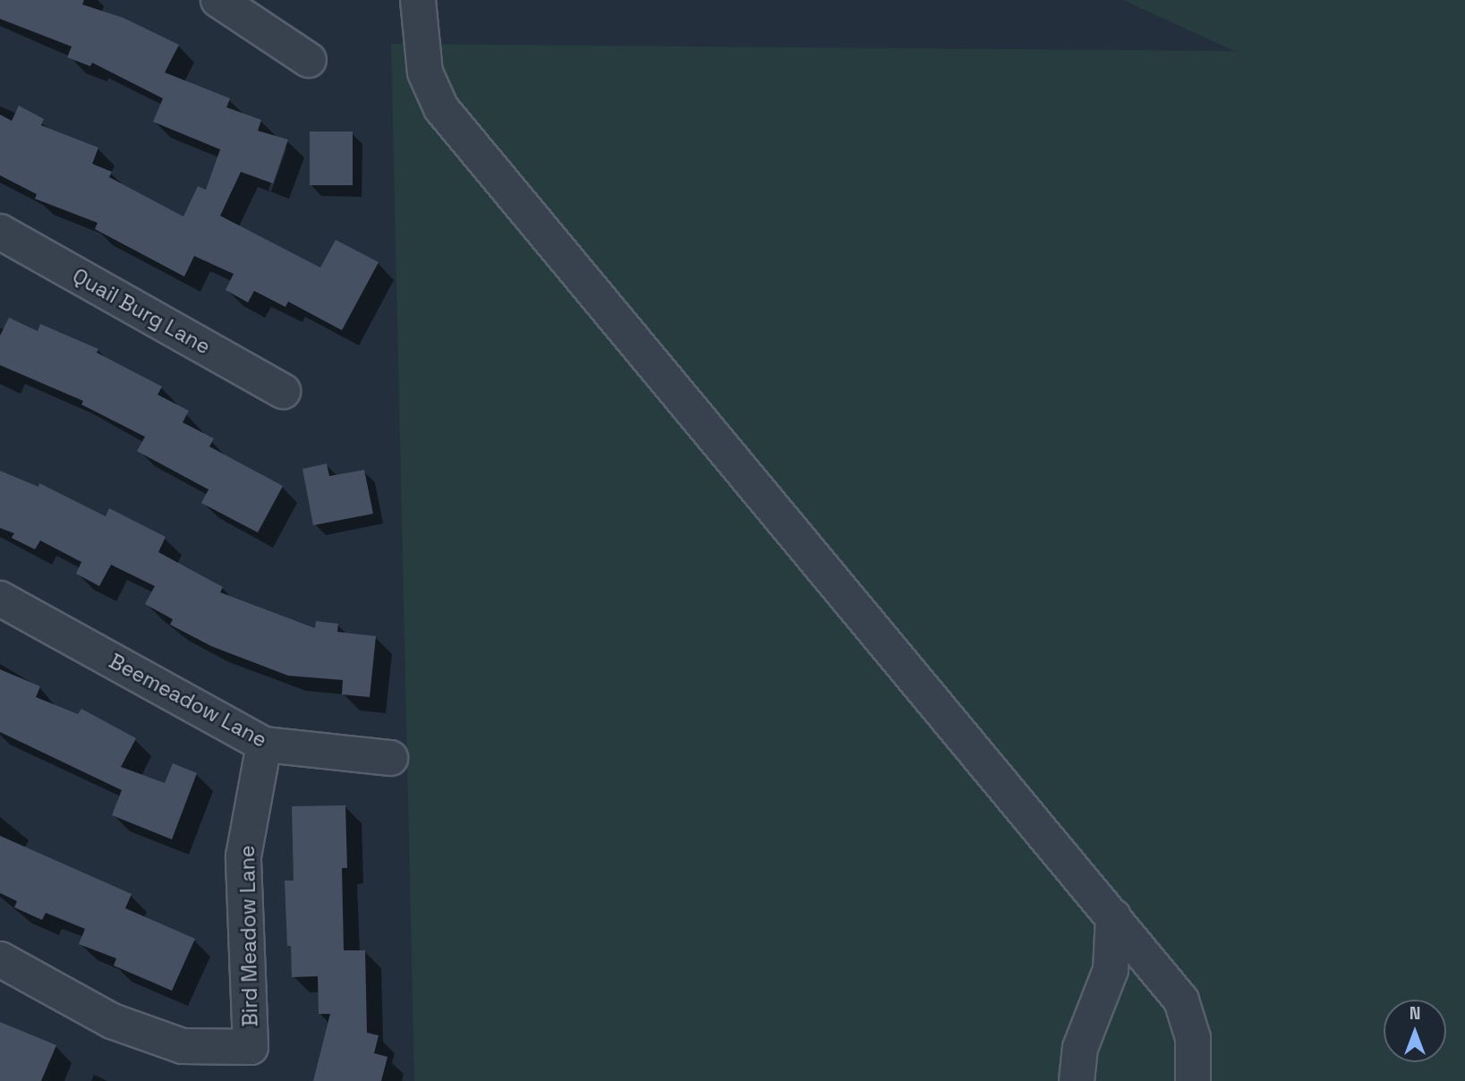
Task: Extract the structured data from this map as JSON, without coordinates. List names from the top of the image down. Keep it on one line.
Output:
{"streets":{"street":["Quail Burg Lane","Beemeadow Lane","Bird Meadow Lane"]},"crossings":[["Beemeadow Lane","Bird Meadow Lane"]],"north":"top"}
